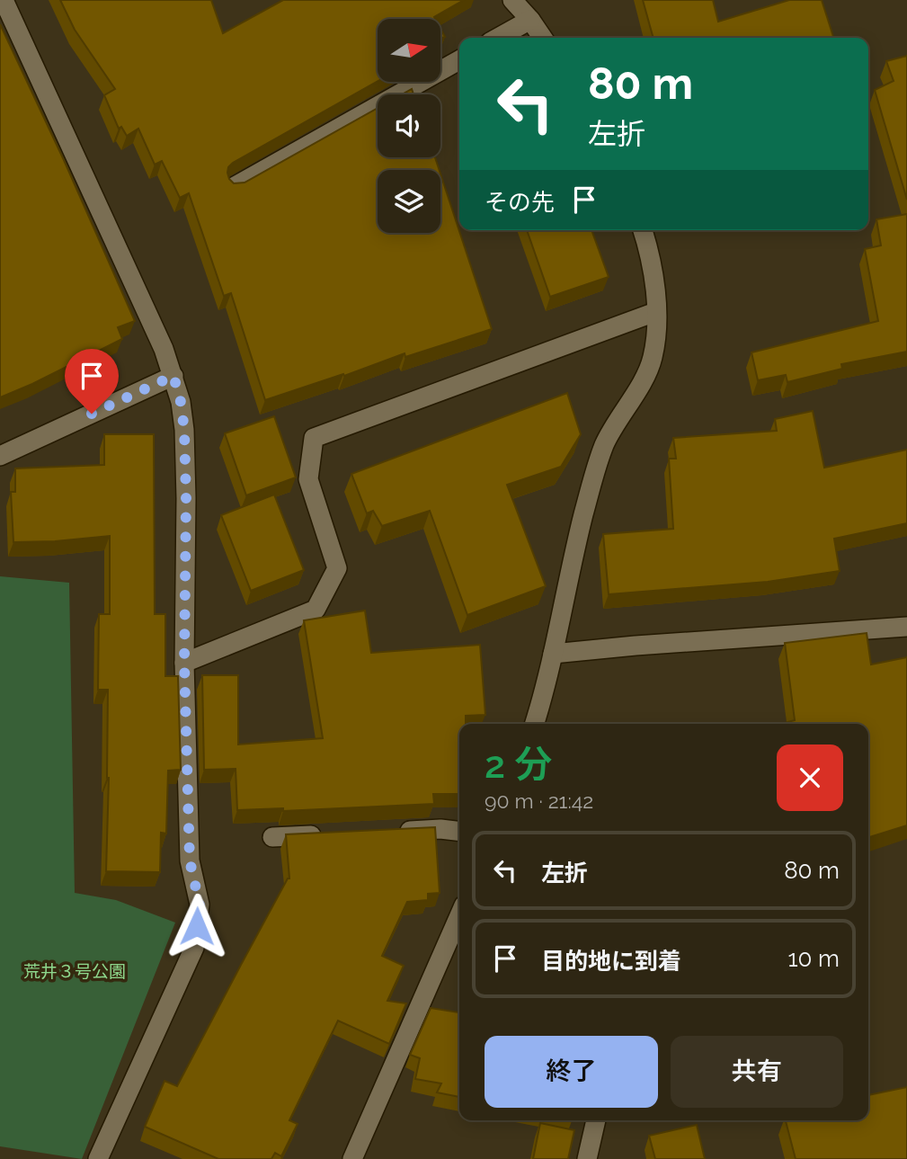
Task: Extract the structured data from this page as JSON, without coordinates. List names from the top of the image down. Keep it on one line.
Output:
{"parks":["荒井３号公園"],"north":"right","page":{"turn":["80 m","左折"],"then":"その先","heading":["2 分","90 m · 21:42"],"list":[{"name":"左折","value":"80 m"},{"name":"目的地に到着","value":"10 m"}],"buttons":["終了","共有"]}}
